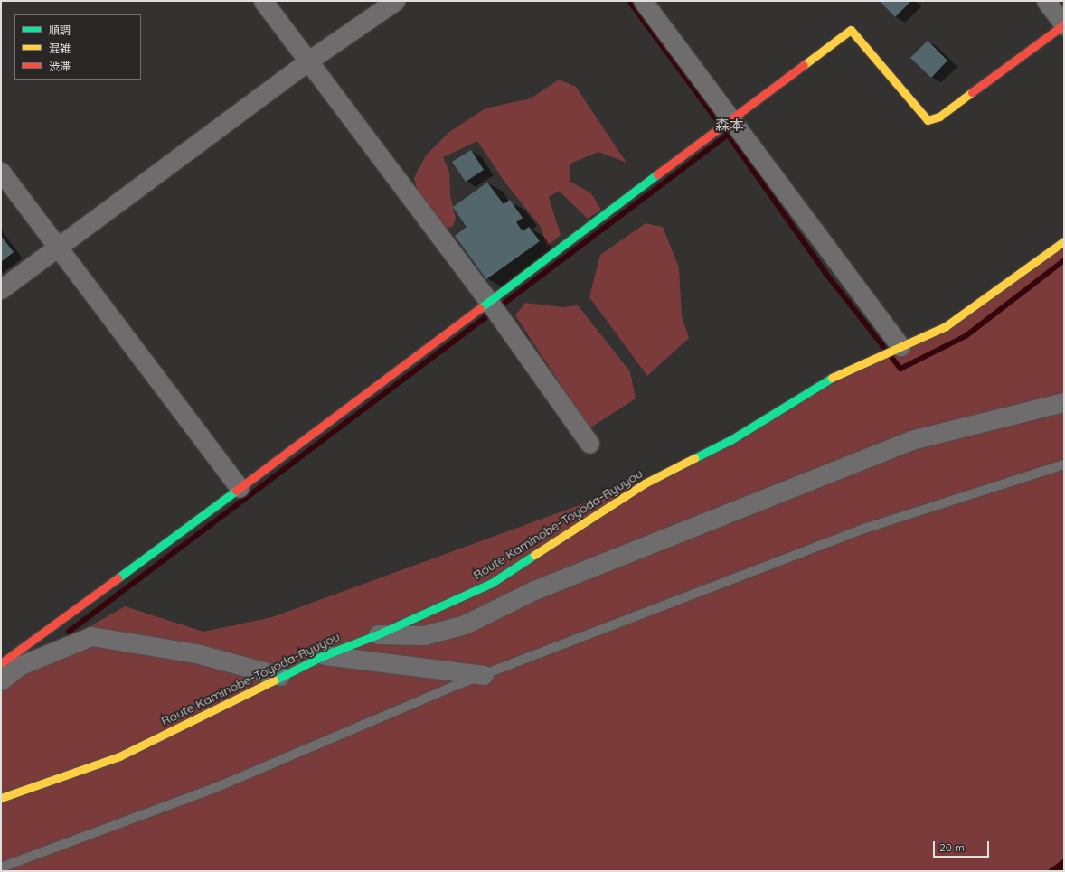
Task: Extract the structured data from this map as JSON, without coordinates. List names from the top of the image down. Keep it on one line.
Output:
{"streets":{"street":["Route Kaminobe-Toyoda-Ryuyou"]},"districts":["森本"],"legend":["順調","混雑","渋滞"],"scale_bar":"20 m"}
